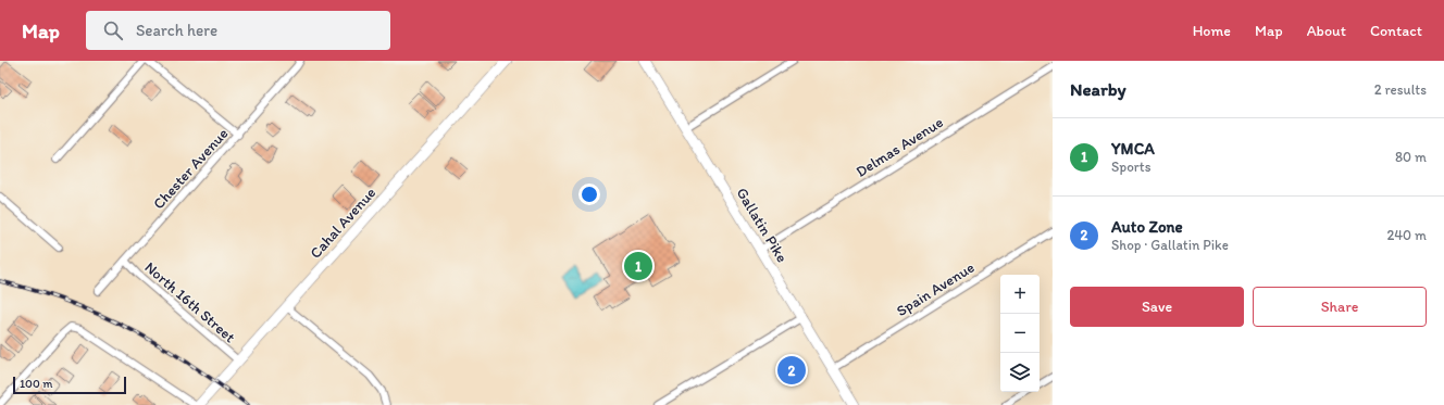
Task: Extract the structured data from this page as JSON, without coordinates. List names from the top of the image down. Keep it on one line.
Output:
{"streets":{"street":["Delmas Avenue","Chester Avenue","Cahal Avenue","Gallatin Pike","Spain Avenue","North 16th Street"]},"crossings":[["Delmas Avenue","Gallatin Pike"],["Chester Avenue","North 16th Street"],["Cahal Avenue","North 16th Street"],["Gallatin Pike","Spain Avenue"]],"scale_bar":"100 m","page":{"header":"Map","search":"Search here","nav":["Home","Map","About","Contact"],"heading":["Nearby","2 results"],"list":[{"mark":"1","name":"YMCA","note":"Sports","value":"80 m"},{"mark":"2","name":"Auto Zone","note":"Shop · Gallatin Pike","value":"240 m"}],"pins":["1","2"],"buttons":["Save","Share"],"map_buttons":["+","−"],"scale":"100 m"}}
